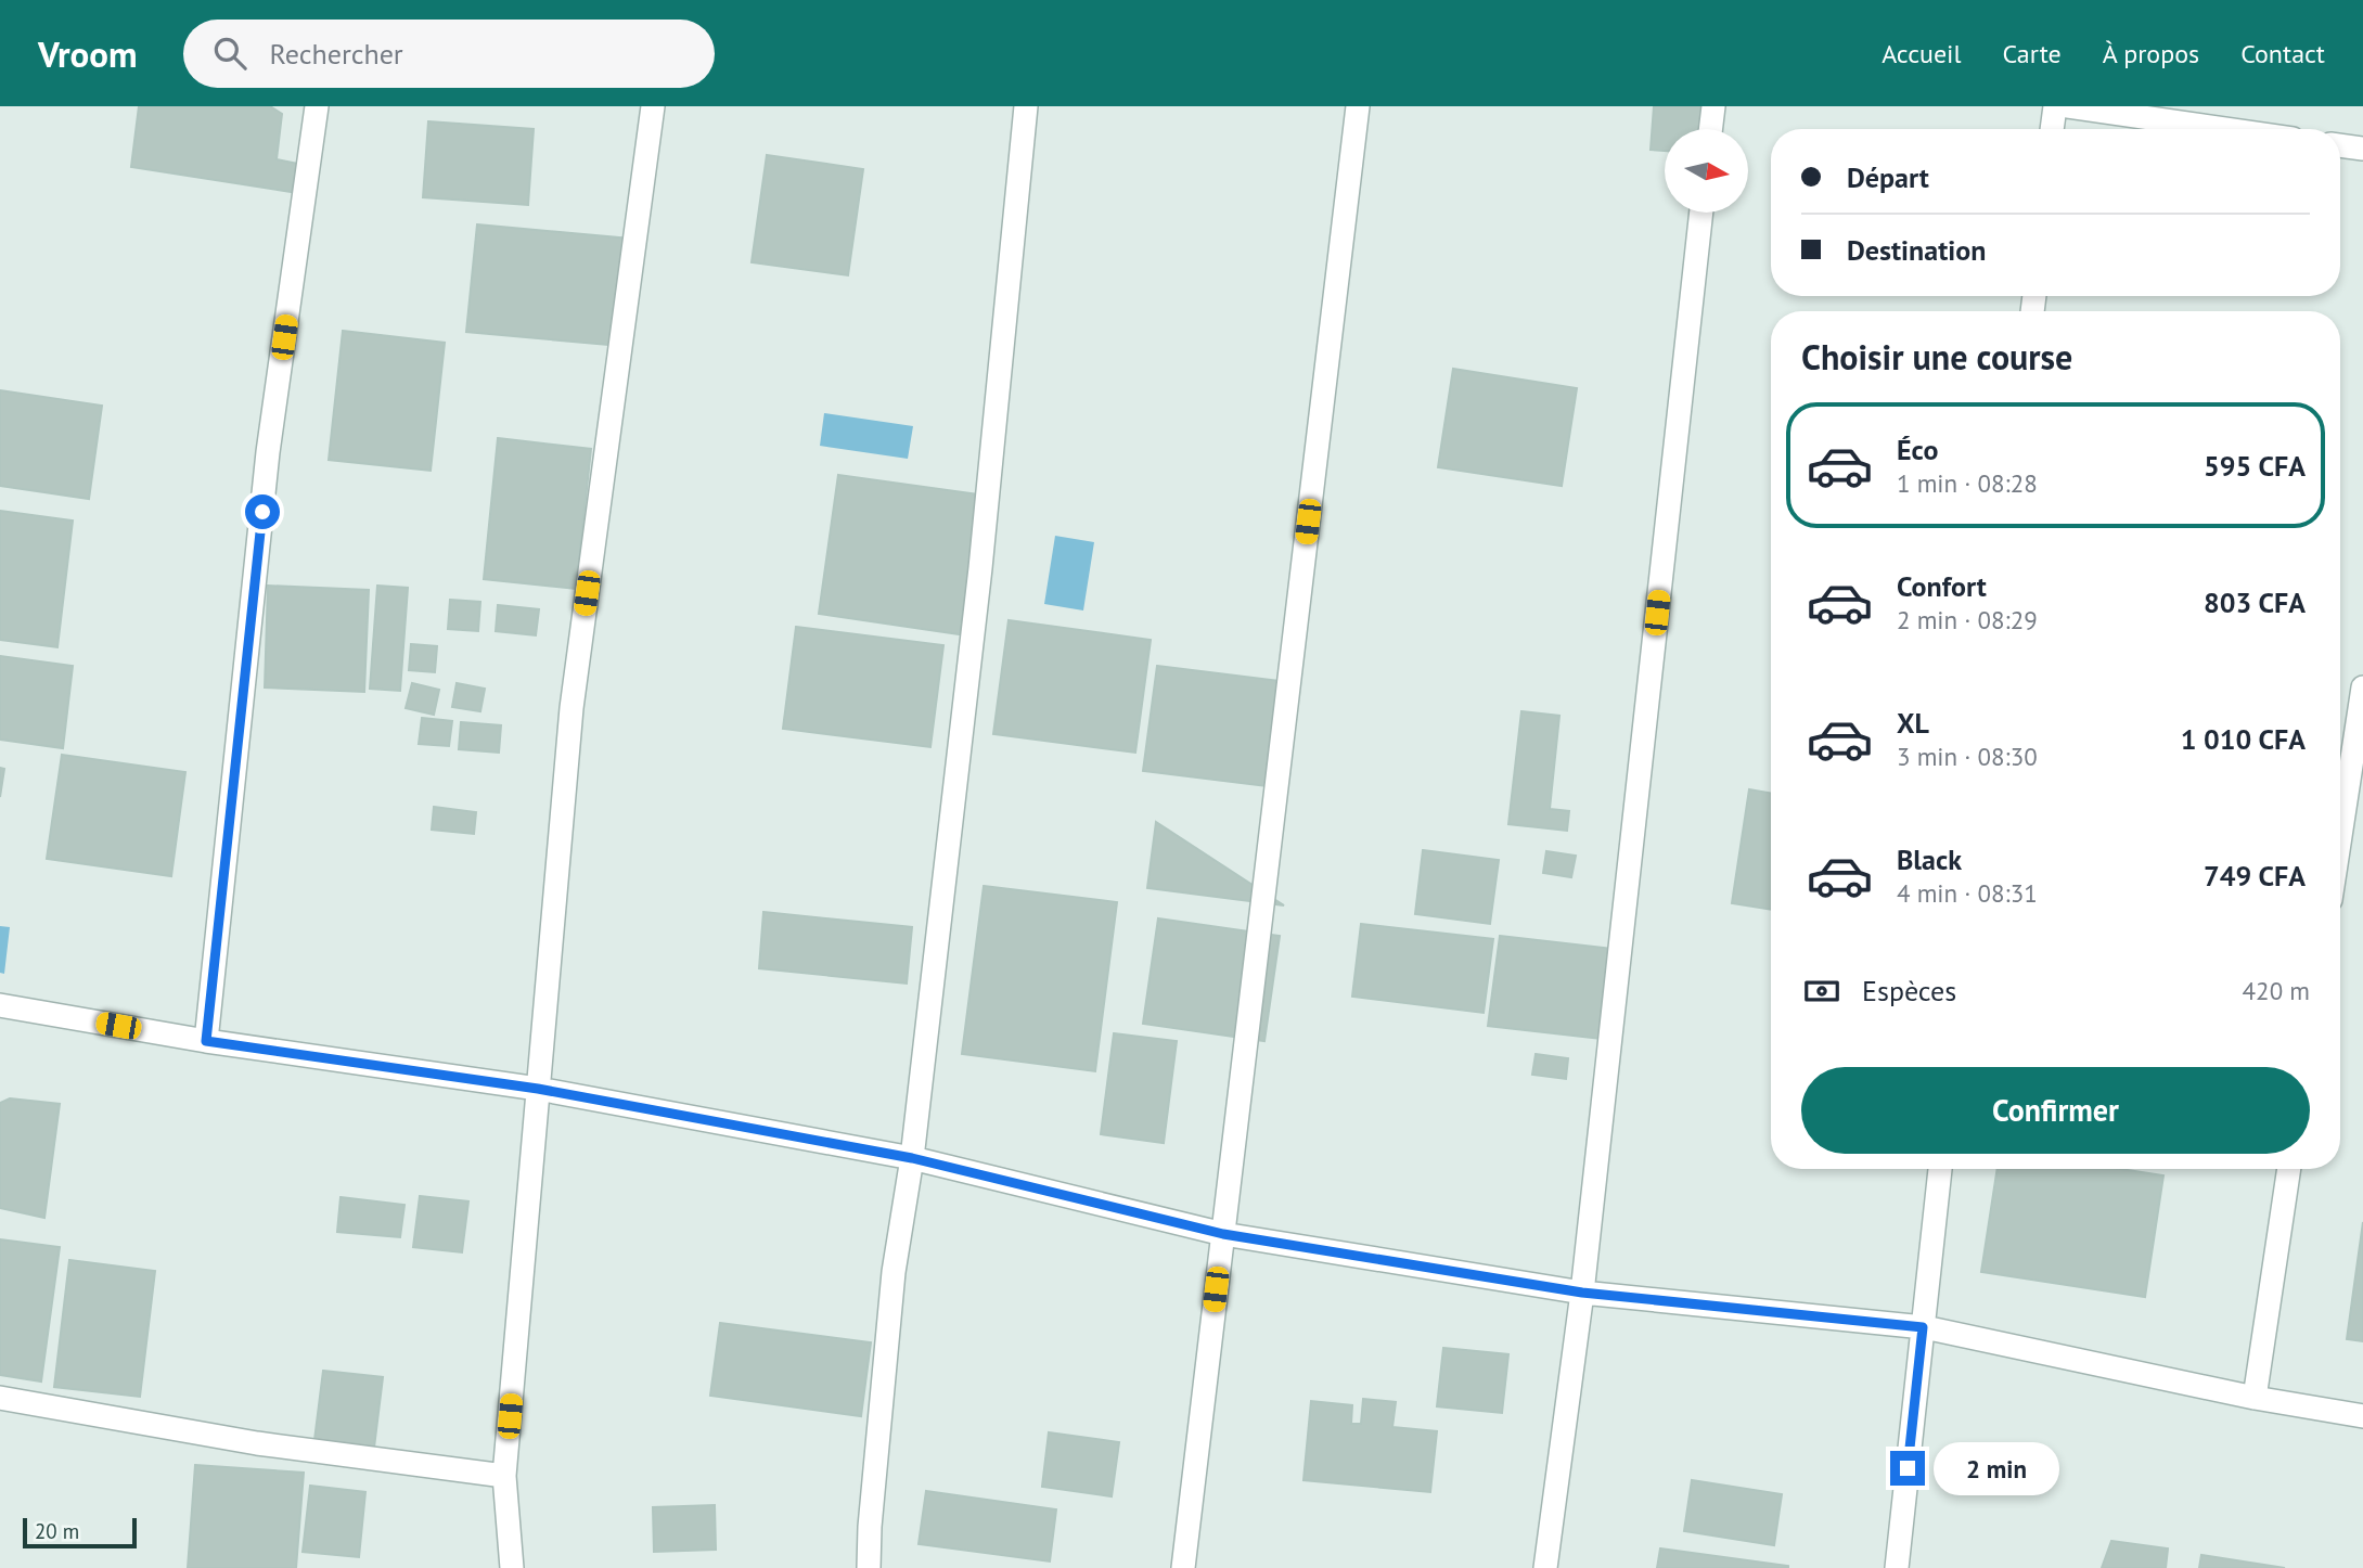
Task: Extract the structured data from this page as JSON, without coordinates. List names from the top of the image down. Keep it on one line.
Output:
{"scale_bar":"20 m","north":"right","page":{"header":"Vroom","search":"Rechercher","nav":["Accueil","Carte","À propos","Contact"],"banner":["Départ","Destination"],"heading":"Choisir une course","list":[{"name":"Éco","note":"1 min · 08:28","value":"595 CFA"},{"name":"Confort","note":"2 min · 08:29","value":"803 CFA"},{"name":"XL","note":"3 min · 08:30","value":"1 010 CFA"},{"name":"Black","note":"4 min · 08:31","value":"749 CFA"}],"pay":["Espèces","420 m"],"buttons":"Confirmer","bubble":"2 min","scale":"20 m"}}
